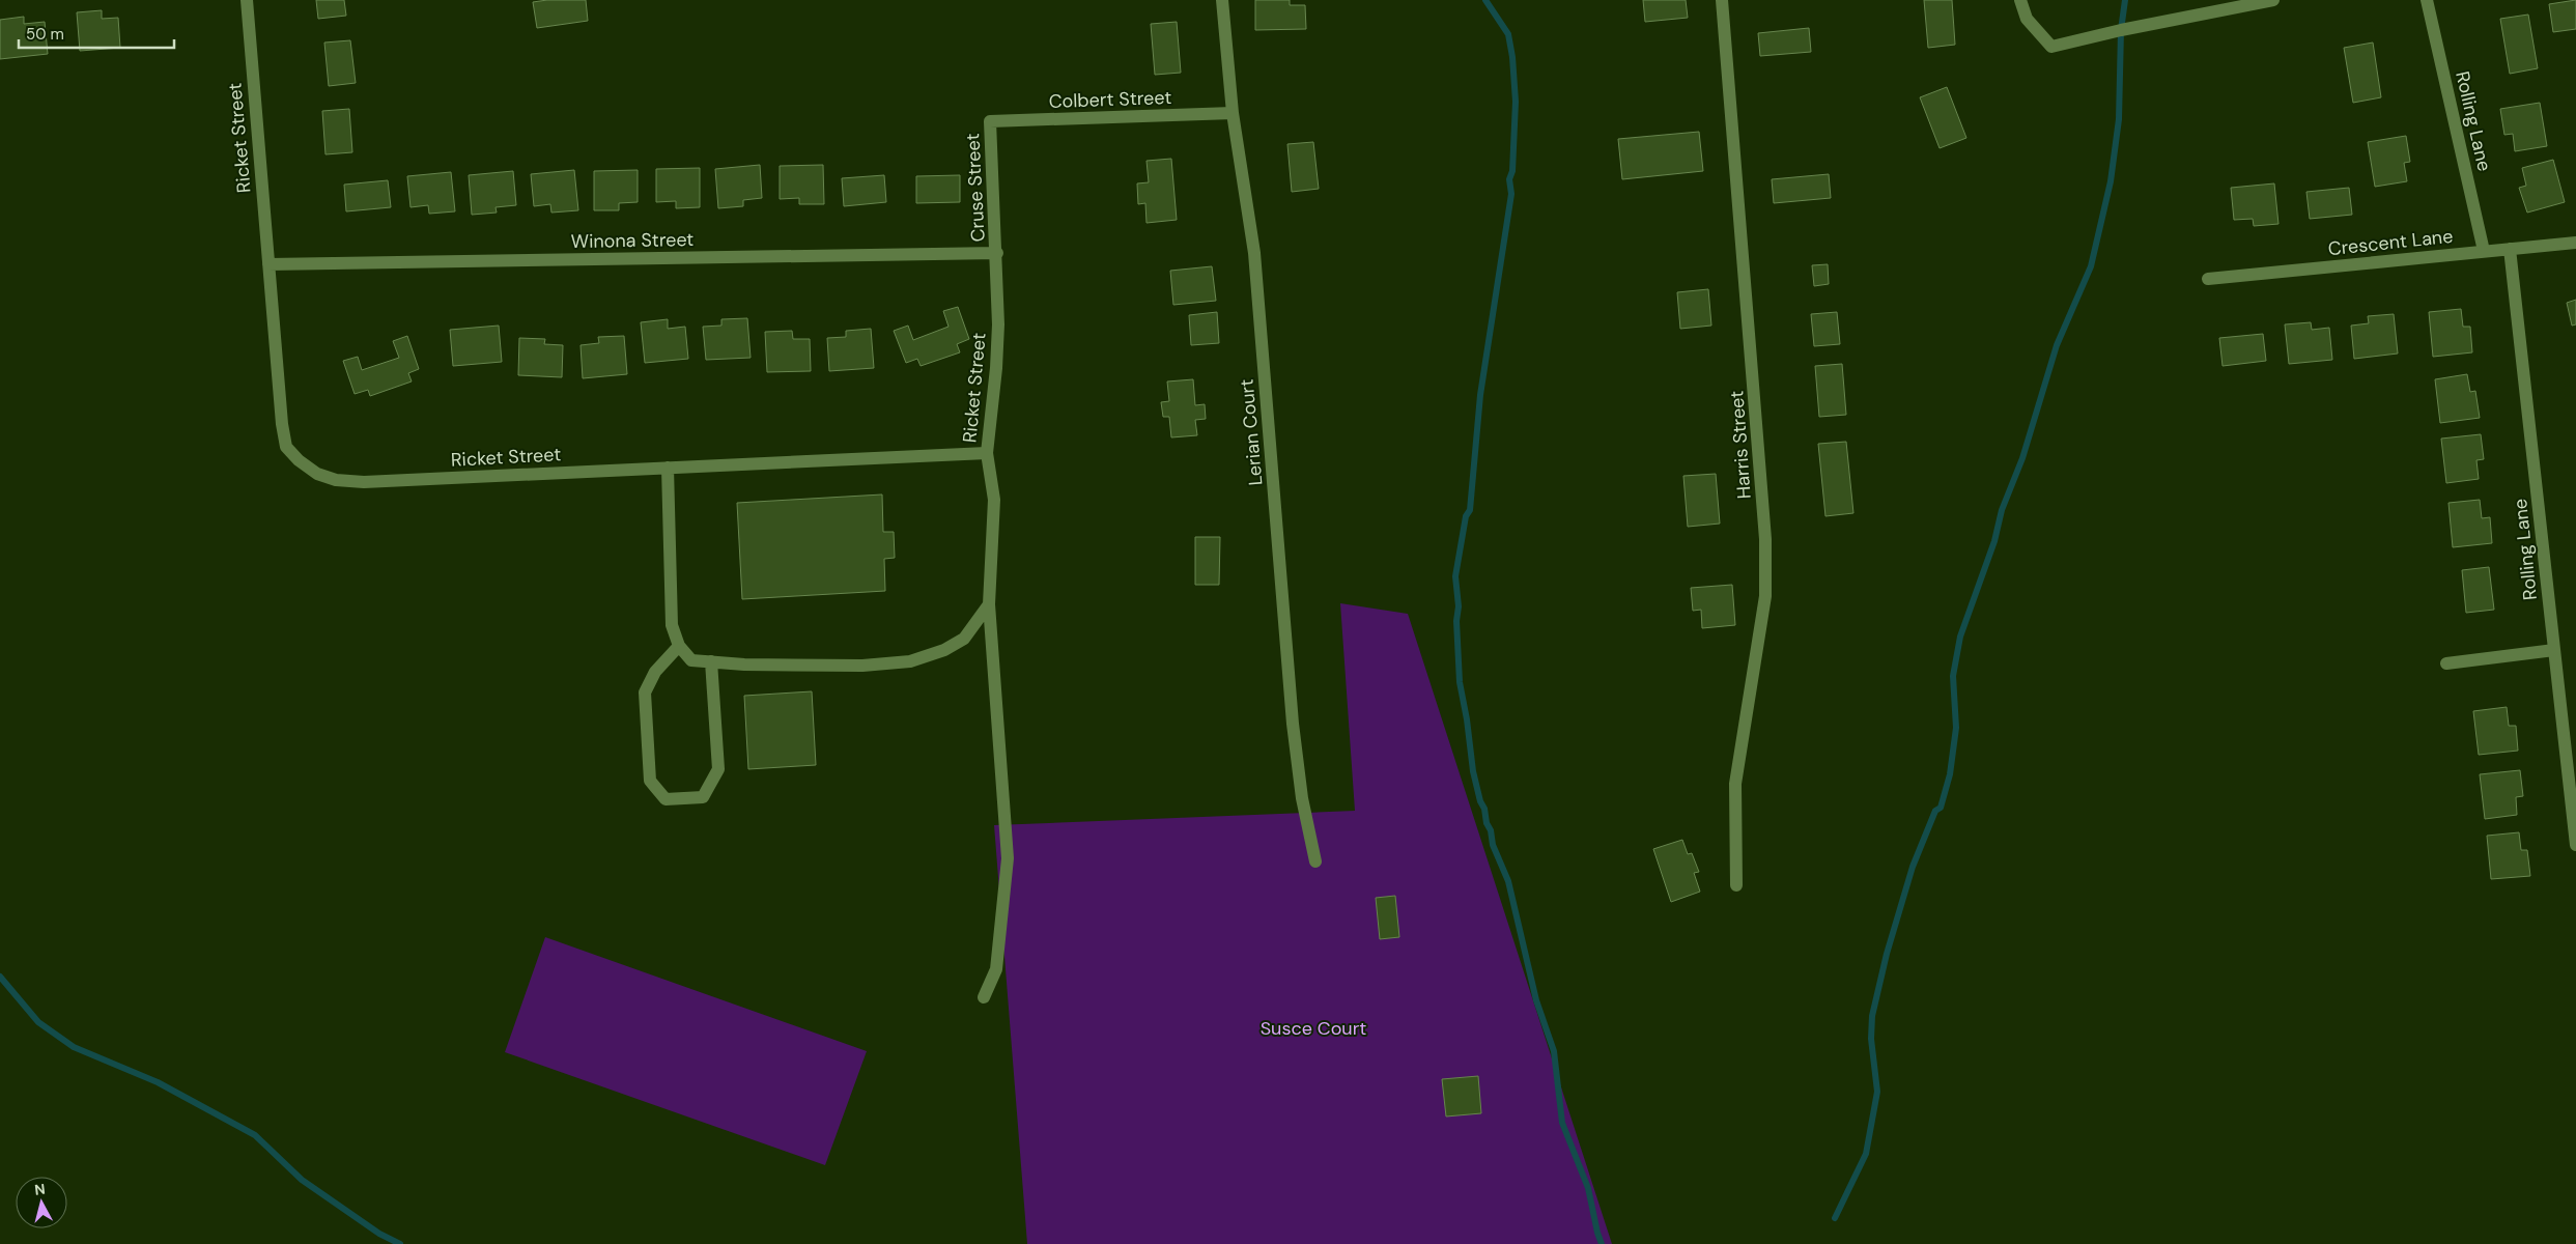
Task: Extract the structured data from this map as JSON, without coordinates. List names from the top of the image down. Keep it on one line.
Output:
{"streets":{"street":["Colbert Street","Rolling Lane","Ricket Street","Cruse Street","Winona Street","Crescent Lane","Lerian Court","Harris Street"]},"crossings":[["Colbert Street","Cruse Street"],["Colbert Street","Lerian Court"],["Rolling Lane","Crescent Lane"],["Ricket Street","Cruse Street"],["Ricket Street","Winona Street"],["Cruse Street","Winona Street"]],"parks":["Susce Court"],"scale_bar":"50 m","north":"top"}
